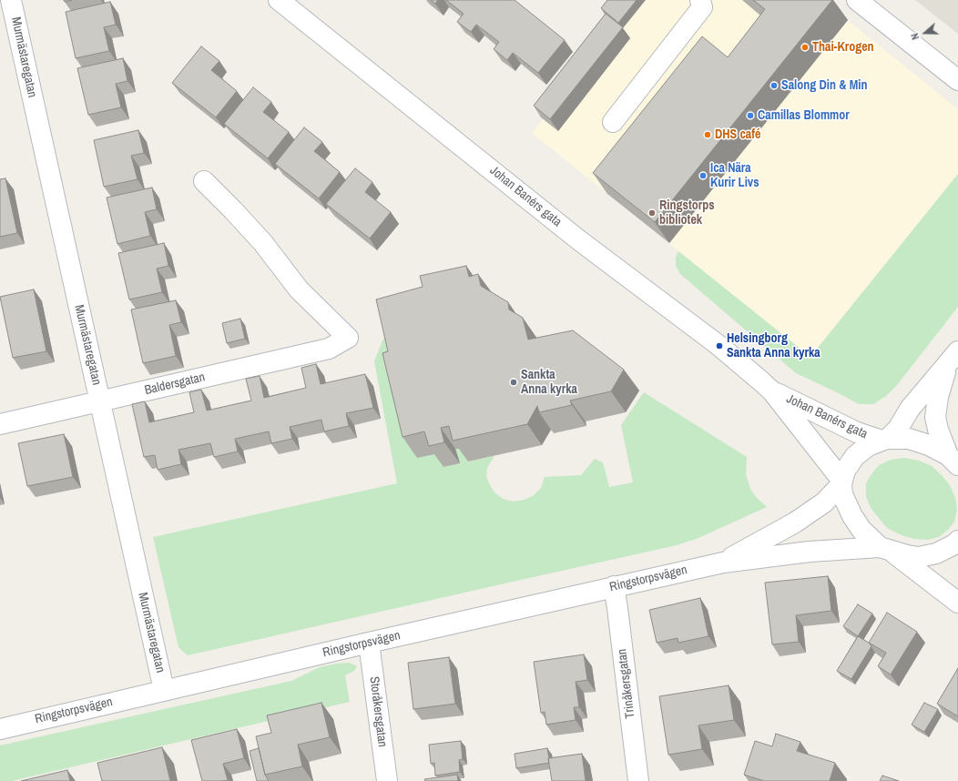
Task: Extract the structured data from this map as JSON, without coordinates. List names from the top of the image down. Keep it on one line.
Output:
{"streets":{"street":["Murmästaregatan","Johan Banérs gata","Baldersgatan","Ringstorpsvägen","Trinåkersgatan","Storåkersgatan"]},"crossings":[["Murmästaregatan","Baldersgatan"],["Murmästaregatan","Ringstorpsvägen"],["Johan Banérs gata","Ringstorpsvägen"],["Ringstorpsvägen","Trinåkersgatan"],["Ringstorpsvägen","Storåkersgatan"]],"places":["Thai-Krogen","Salong Din & Min","Camillas Blommor","DHS café","Ica Nära Kurir Livs","Ringstorps bibliotek","Helsingborg Sankta Anna kyrka","Sankta Anna kyrka"],"north":"left"}
